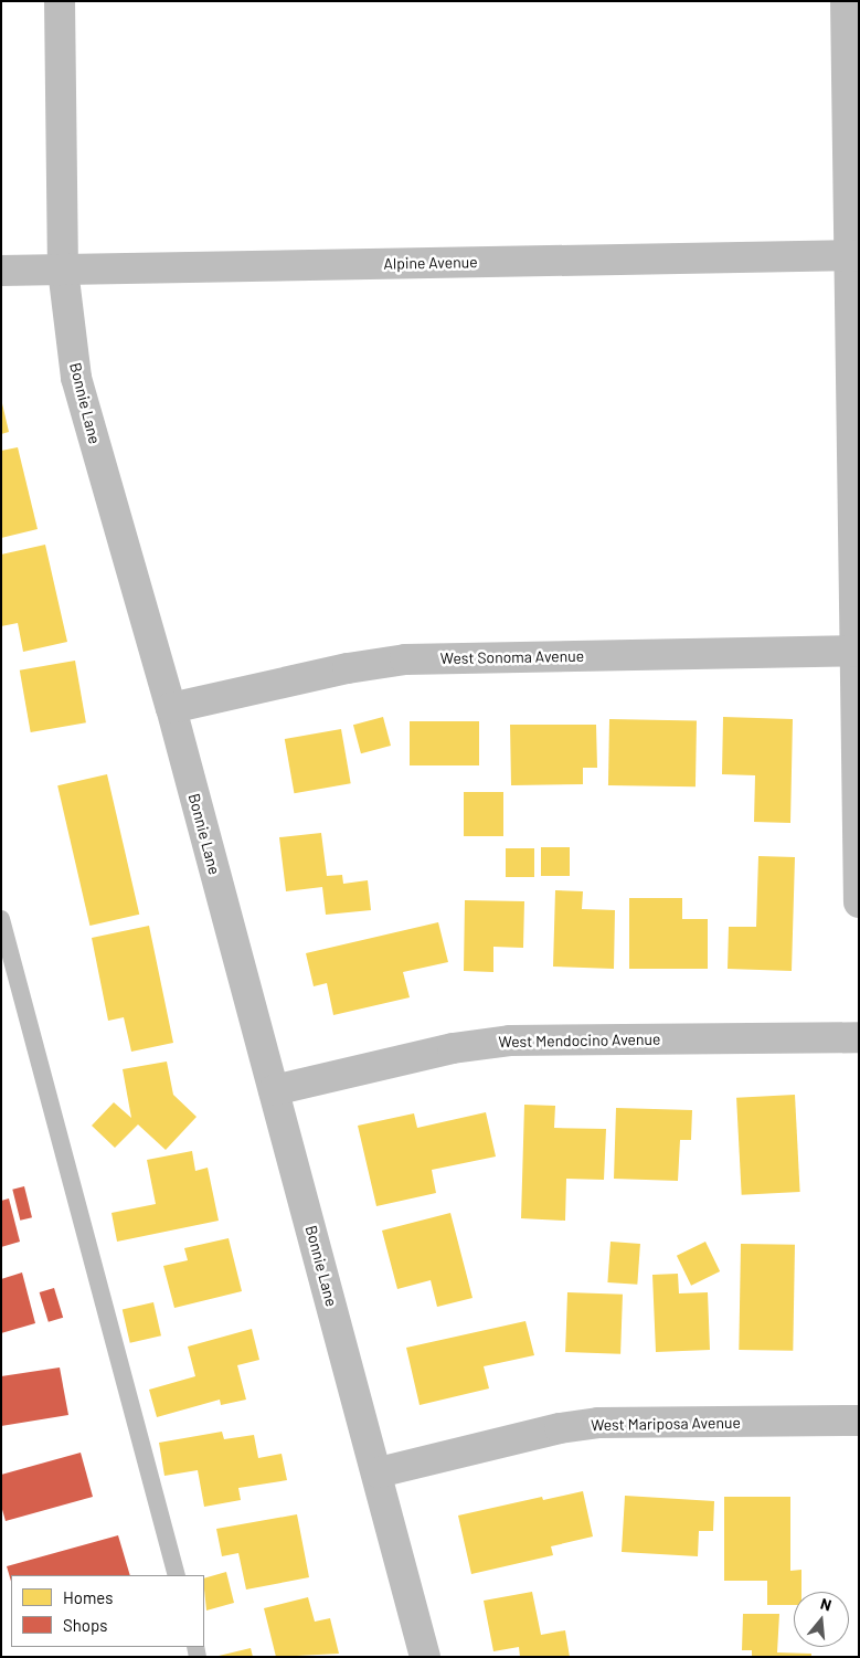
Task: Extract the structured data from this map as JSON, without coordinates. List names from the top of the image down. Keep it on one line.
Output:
{"streets":{"street":["Alpine Avenue","Bonnie Lane","West Sonoma Avenue","West Mendocino Avenue","West Mariposa Avenue"]},"crossings":[["Alpine Avenue","Bonnie Lane"],["Bonnie Lane","West Sonoma Avenue"],["Bonnie Lane","West Mendocino Avenue"],["Bonnie Lane","West Mariposa Avenue"]],"legend":["Homes","Shops"],"north":"top"}
